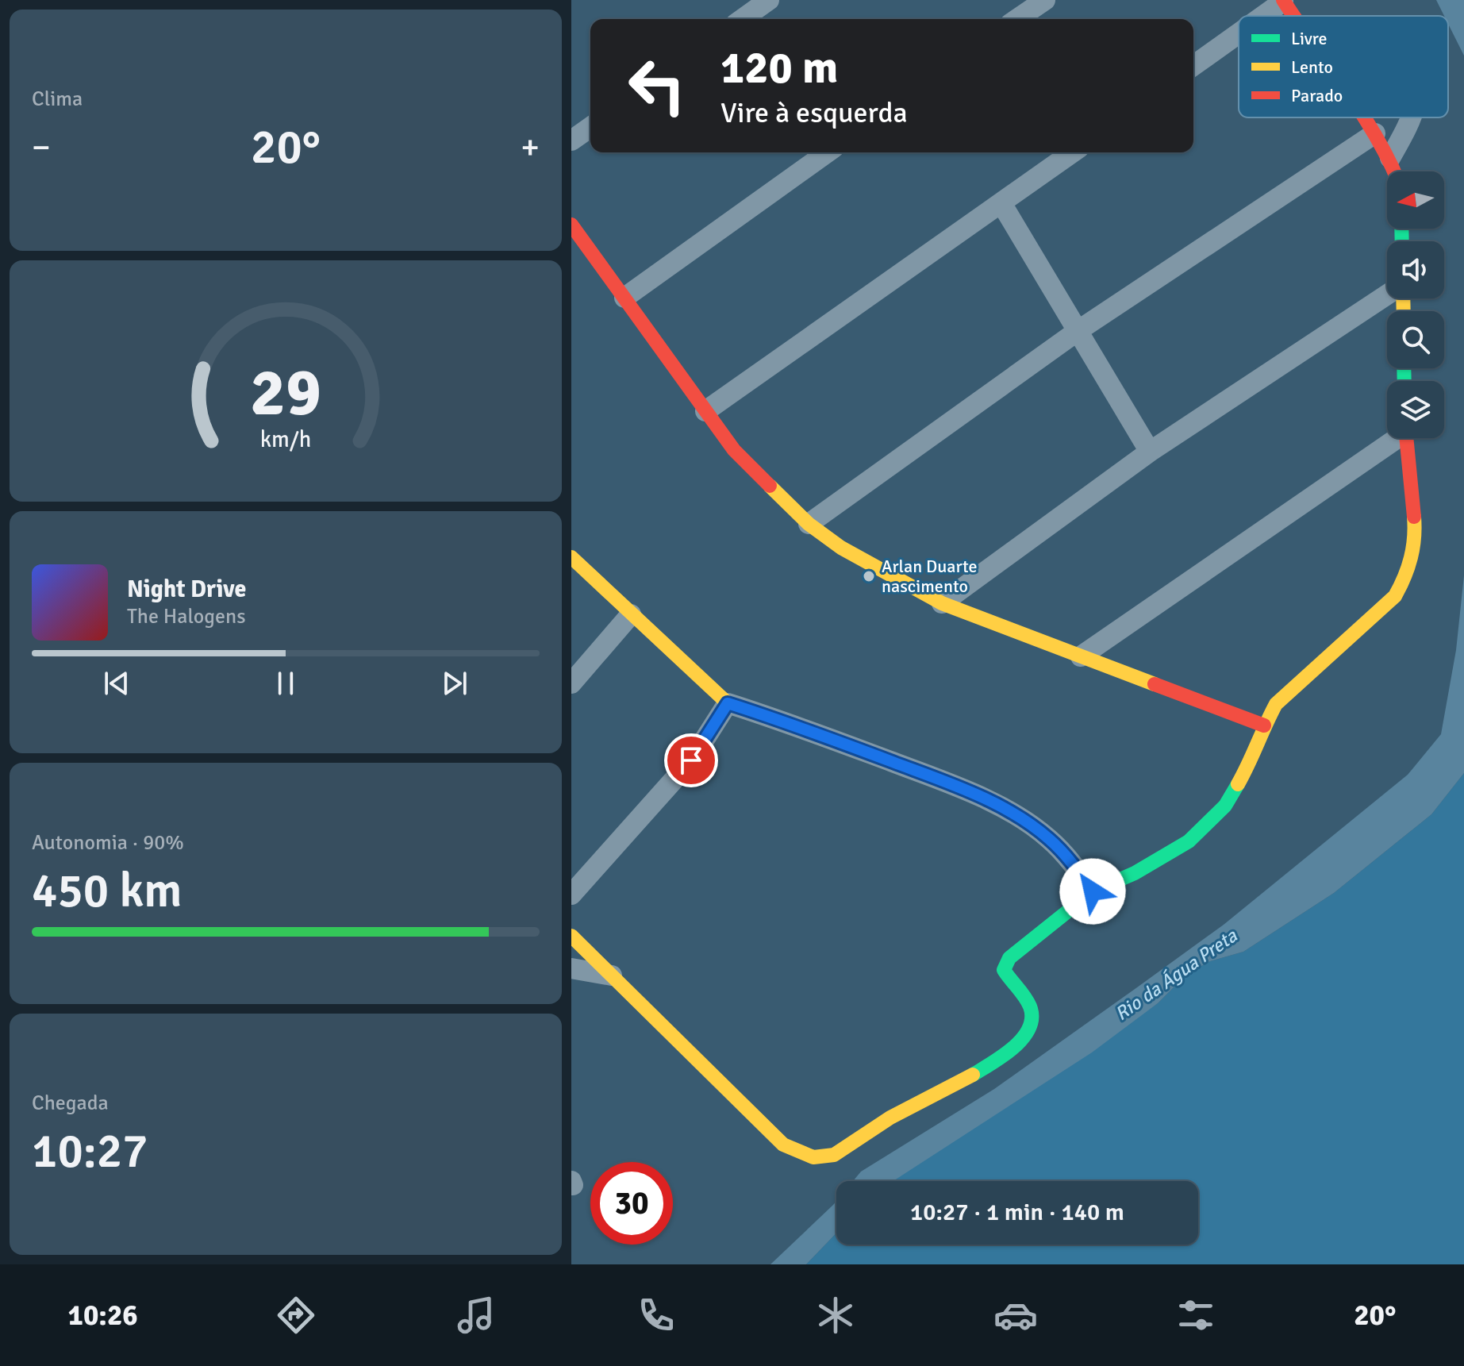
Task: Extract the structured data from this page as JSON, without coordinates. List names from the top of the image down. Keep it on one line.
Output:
{"water":["Rio da Água Preta"],"places":["Arlan Duarte nascimento"],"legend":["Livre","Lento","Parado"],"north":"left","page":{"tile":["Clima",["Autonomia · 90%","450 km"],["Chegada","10:27"]],"turn":["120 m","Vire à esquerda"],"heat":["−","20°","+"],"song":["Night Drive","The Halogens"],"limit":"30","trip":"10:27 · 1 min · 140 m","tabs":["10:26","20°"],"gauge":["29","km/h"]}}
